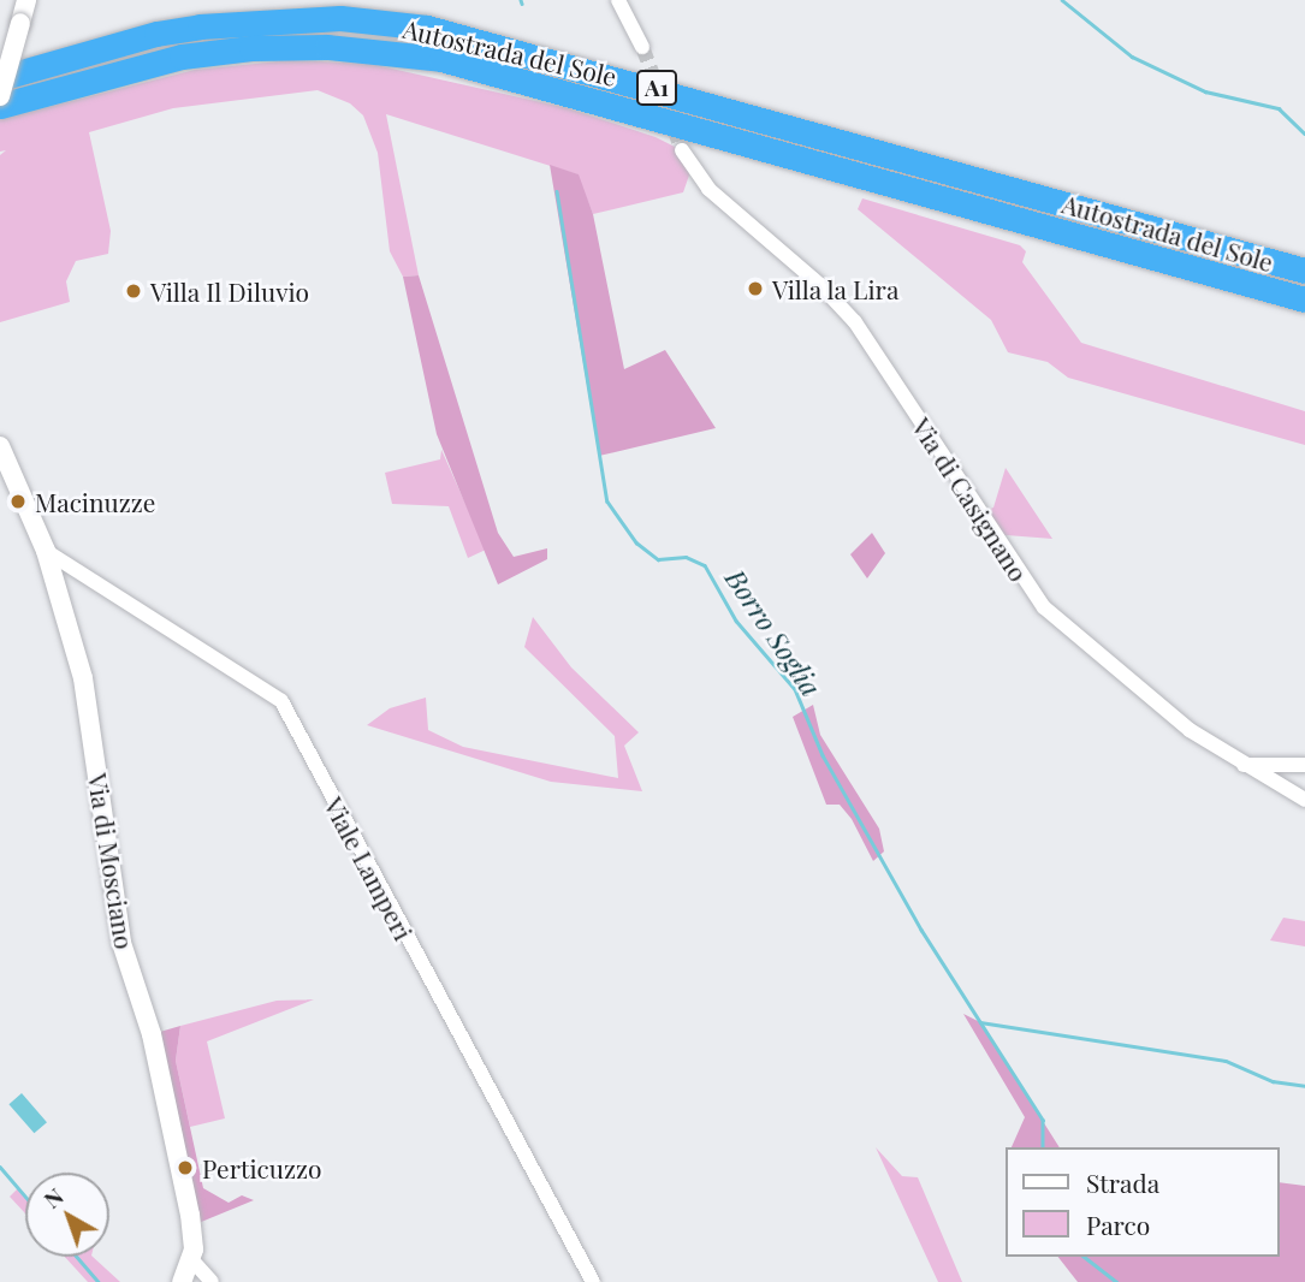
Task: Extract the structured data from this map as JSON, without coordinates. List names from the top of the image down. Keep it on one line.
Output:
{"streets":{"highway":["Autostrada del Sole","A1"],"main road":["Via di Mosciano"],"street":["Via di Casignano","Viale Lamperi"]},"crossings":[["Via di Mosciano","Viale Lamperi"]],"water":["Borro Soglia"],"places":["Villa la Lira","Villa Il Diluvio","Macinuzze","Perticuzzo"],"legend":["Strada","Parco"],"north":"top left"}
